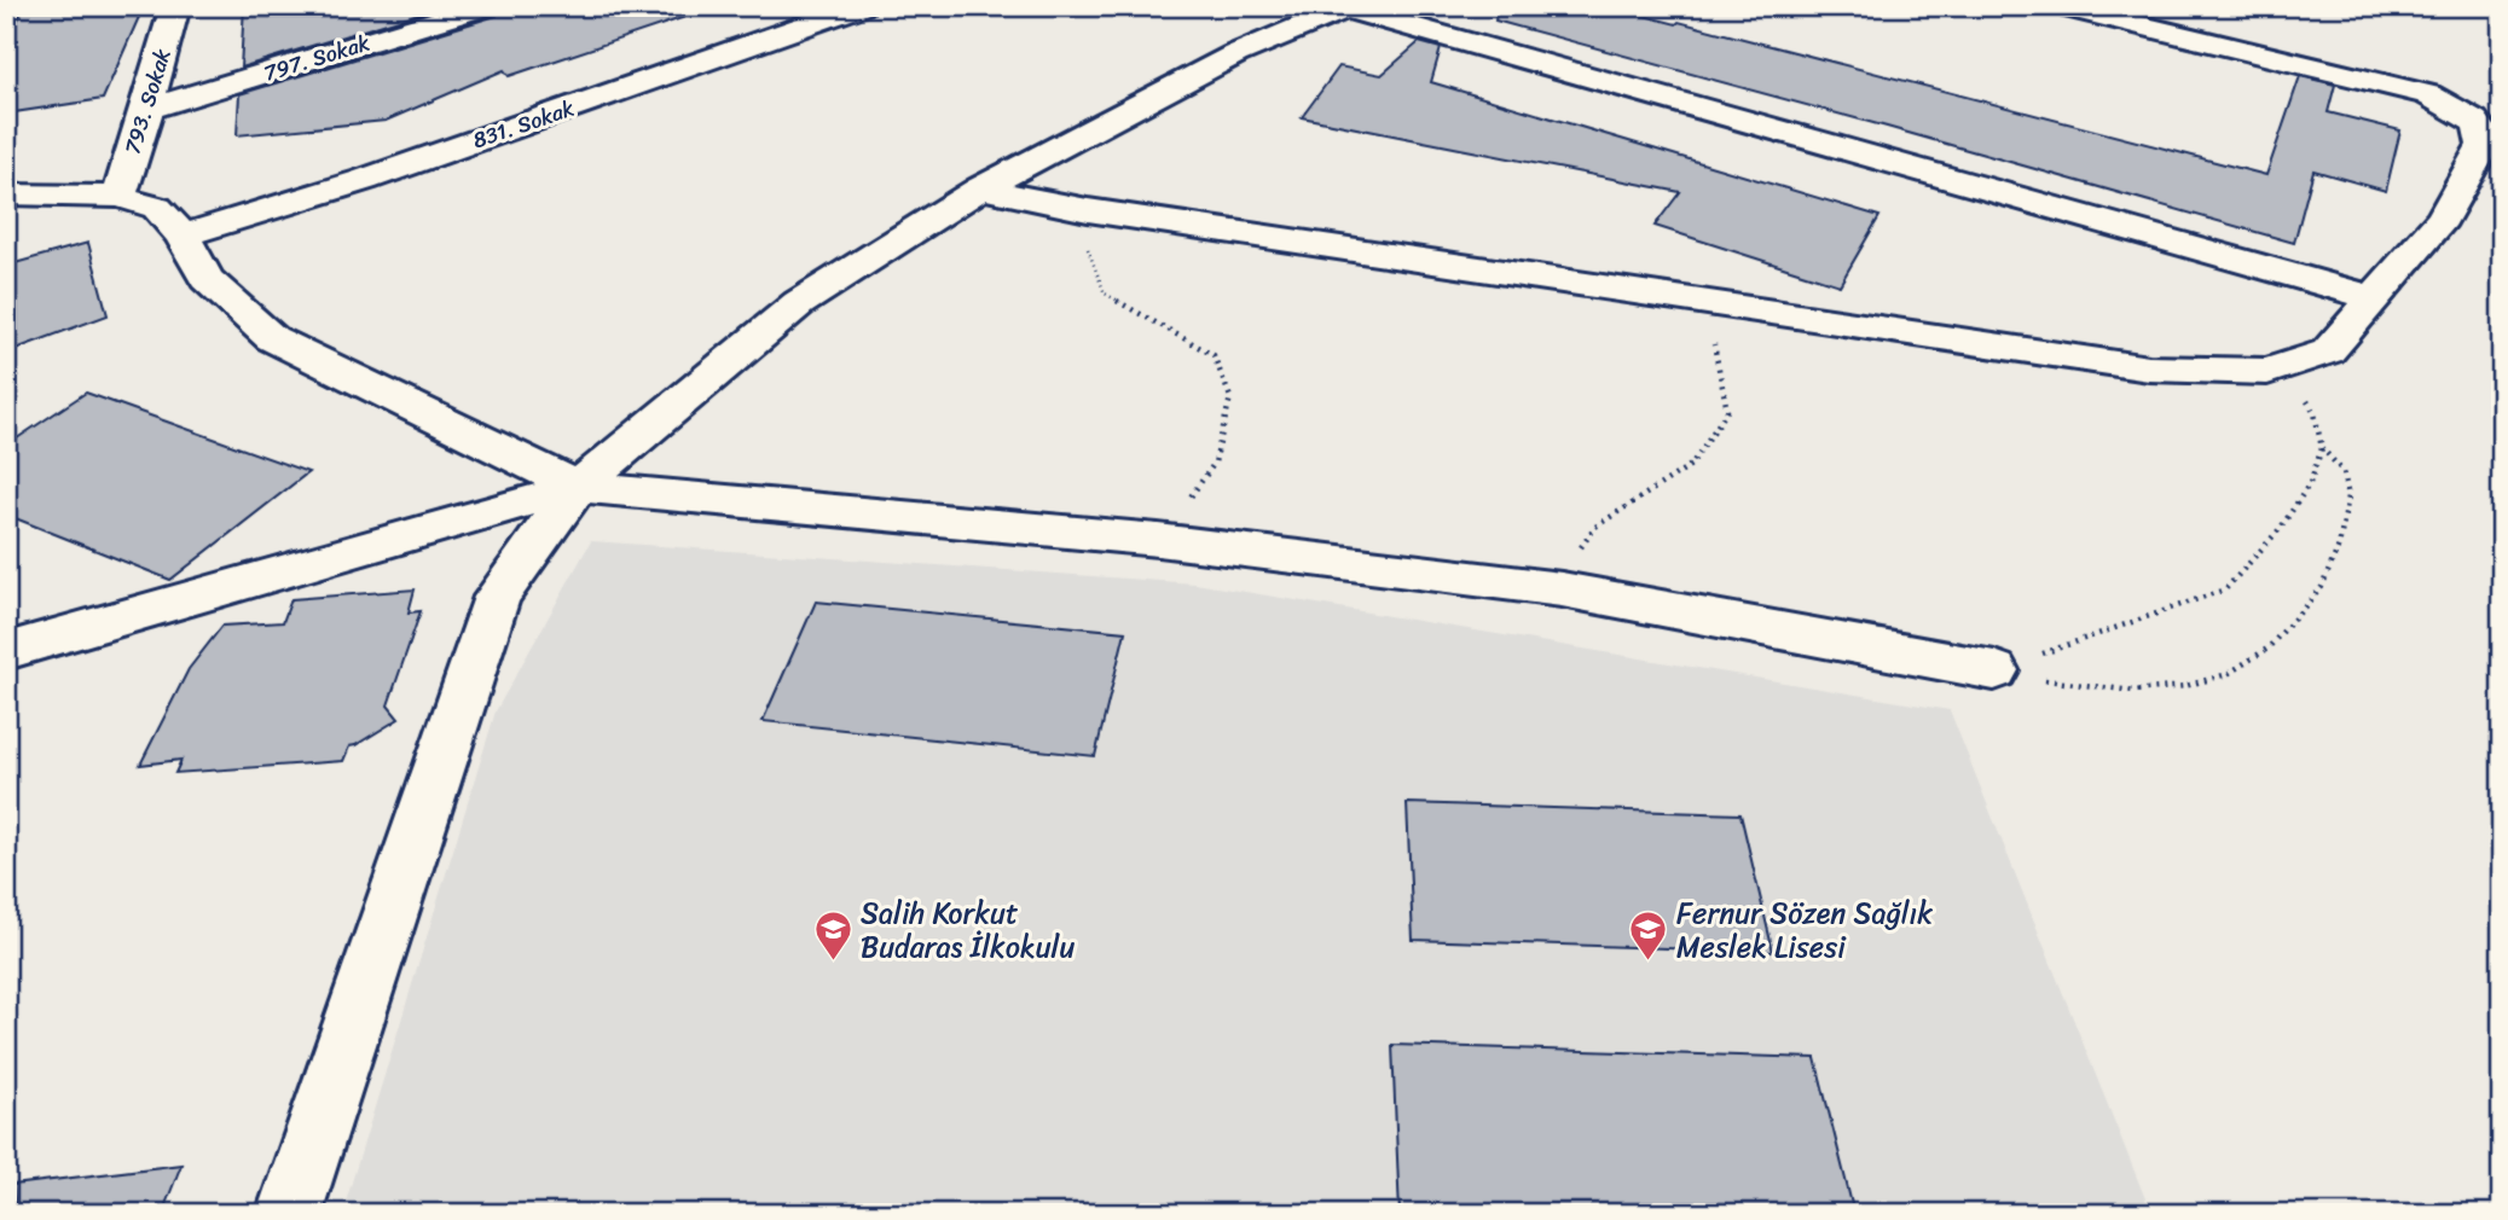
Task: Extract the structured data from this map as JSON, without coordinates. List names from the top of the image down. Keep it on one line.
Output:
{"streets":{"street":["797. Sokak","793. Sokak","831. Sokak"]},"crossings":[["797. Sokak","793. Sokak"]],"places":{"school or university":["Salih Korkut Budaras İlkokulu","Fernur Sözen Sağlık Meslek Lisesi"]}}
